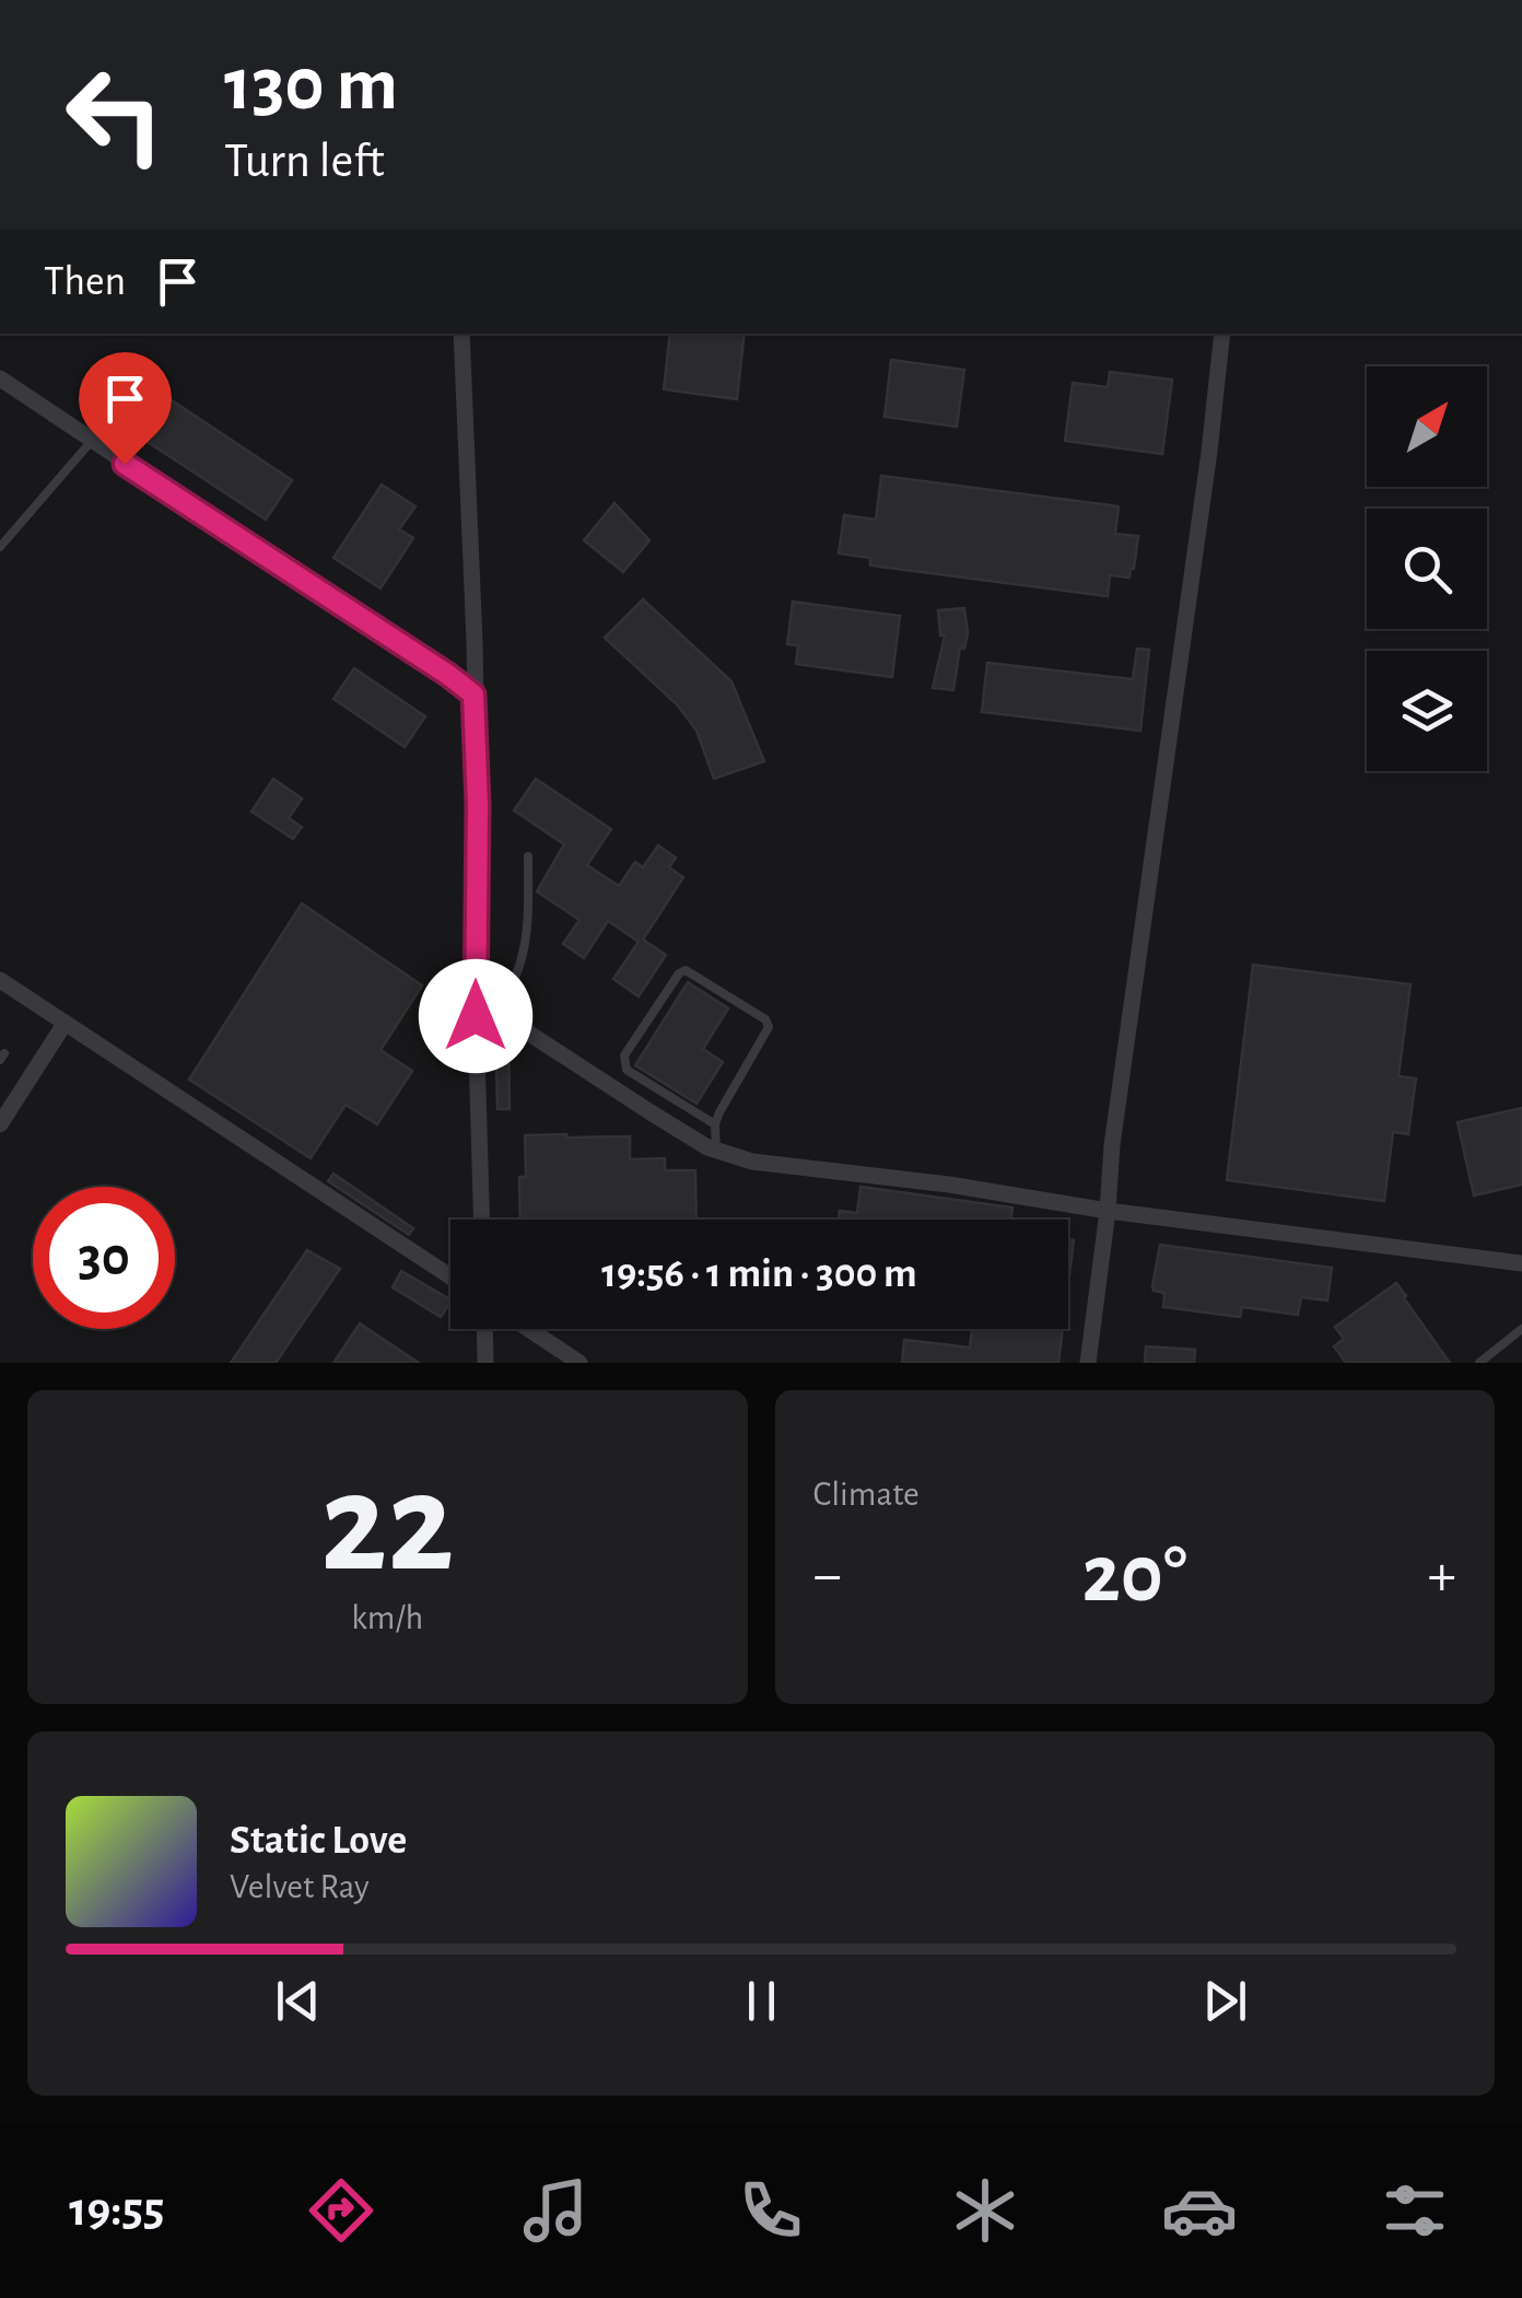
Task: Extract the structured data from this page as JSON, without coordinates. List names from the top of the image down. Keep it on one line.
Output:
{"north":"top right","page":{"turn":["130 m","Turn left"],"then":"Then","limit":"30","trip":"19:56 · 1 min · 300 m","tile":[["22","km/h"],"Climate"],"heat":["−","20°","+"],"song":["Static Love","Velvet Ray"],"tabs":"19:55"}}
